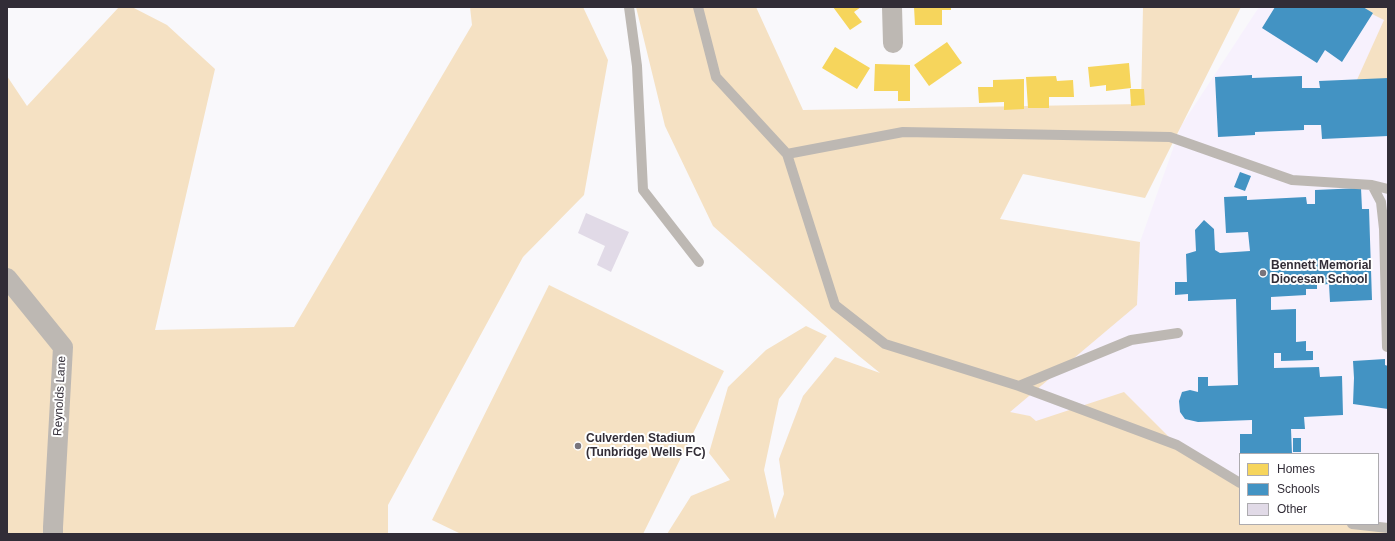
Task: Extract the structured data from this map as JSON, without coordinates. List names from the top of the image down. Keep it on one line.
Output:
{"streets":{"street":["Reynolds Lane"]},"places":["Bennett Memorial Diocesan School","Culverden Stadium (Tunbridge Wells FC)"],"legend":["Homes","Schools","Other"]}
